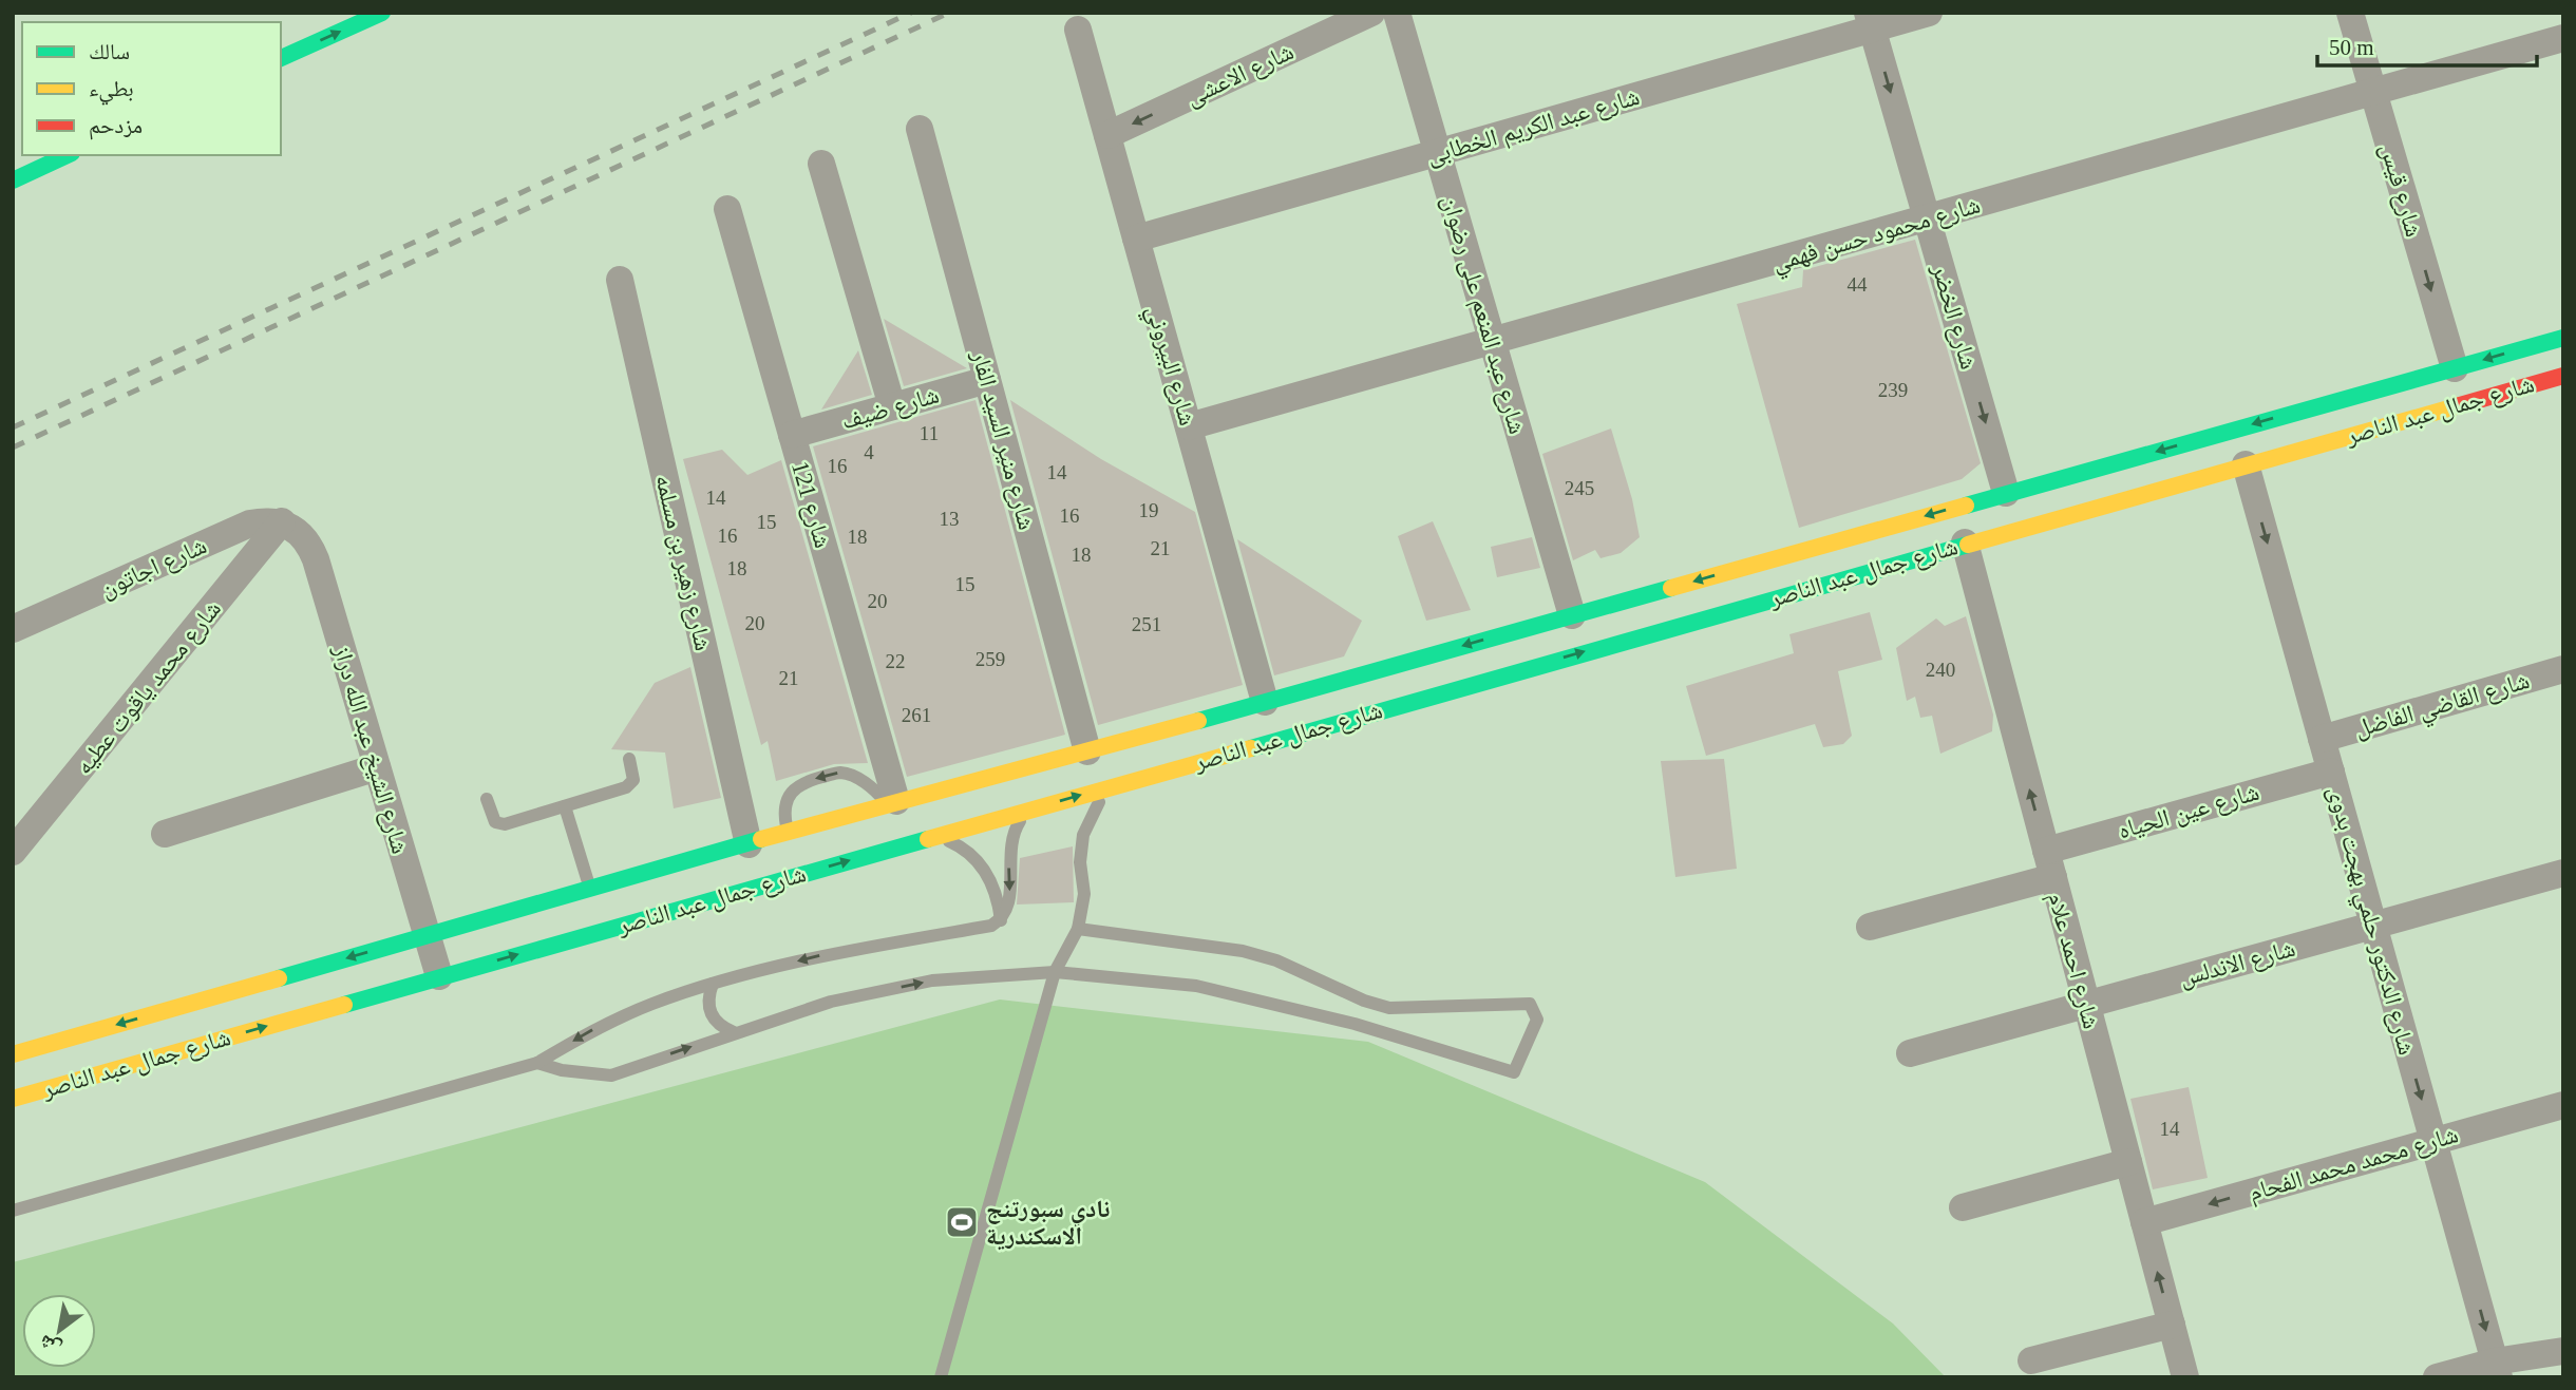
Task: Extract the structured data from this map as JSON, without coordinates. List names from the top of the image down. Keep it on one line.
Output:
{"streets":{"main road":["شارع جمال عبد الناصر"],"street":["شارع الاعشى","شارع عبد الكريم الخطابى","شارع قيس","شارع محمود حسن فهمي","شارع عبد المنعم على رضوان","شارع الخضر","شارع البيروني","شارع ضيف","شارع منير السيد الفار","شارع 121","شارع زهير بن مسلمه","شارع اجاتون","شارع محمد ياقوت عطيه","شارع القاضي الفاضل","شارع الشيخ عبد الله دراز","شارع عين الحياه","شارع الدكتور حلمي بهجت بدوى","شارع احمد علام","شارع الاندلس","شارع محمد محمد الفحام"]},"crossings":[["شارع الاعشى","شارع البيروني"],["شارع عبد الكريم الخطابى","شارع عبد المنعم على رضوان"],["شارع عبد الكريم الخطابى","شارع الخضر"],["شارع عبد الكريم الخطابى","شارع البيروني"],["شارع قيس","شارع محمود حسن فهمي"],["شارع قيس","شارع جمال عبد الناصر"],["شارع محمود حسن فهمي","شارع عبد المنعم على رضوان"],["شارع محمود حسن فهمي","شارع الخضر"],["شارع محمود حسن فهمي","شارع البيروني"],["شارع عبد المنعم على رضوان","شارع جمال عبد الناصر"],["شارع الخضر","شارع جمال عبد الناصر"],["شارع البيروني","شارع جمال عبد الناصر"],["شارع ضيف","شارع منير السيد الفار"],["شارع ضيف","شارع 121"],["شارع جمال عبد الناصر","شارع منير السيد الفار"],["شارع جمال عبد الناصر","شارع 121"],["شارع جمال عبد الناصر","شارع زهير بن مسلمه"],["شارع جمال عبد الناصر","شارع الشيخ عبد الله دراز"],["شارع جمال عبد الناصر","شارع الدكتور حلمي بهجت بدوى"],["شارع جمال عبد الناصر","شارع احمد علام"],["شارع اجاتون","شارع محمد ياقوت عطيه"],["شارع اجاتون","شارع الشيخ عبد الله دراز"],["شارع محمد ياقوت عطيه","شارع الشيخ عبد الله دراز"],["شارع القاضي الفاضل","شارع الدكتور حلمي بهجت بدوى"],["شارع عين الحياه","شارع الدكتور حلمي بهجت بدوى"],["شارع عين الحياه","شارع احمد علام"],["شارع الدكتور حلمي بهجت بدوى","شارع الاندلس"],["شارع الدكتور حلمي بهجت بدوى","شارع محمد محمد الفحام"],["شارع احمد علام","شارع الاندلس"],["شارع احمد علام","شارع محمد محمد الفحام"]],"one_way":["شارع الاعشى","شارع قيس","شارع الخضر","شارع الدكتور حلمي بهجت بدوى","شارع احمد علام","شارع محمد محمد الفحام"],"places":{"sports":["نادي سبورتنج الاسكندرية"]},"house_numbers":["44","239","11","4","16","14","245","14","19","16","13","15","16","18","21","18","18","15","20","20","251","259","22","240","21","261","14"],"legend":["سالك","بطيء","مزدحم"],"scale_bar":"50 m","north":"bottom left"}
